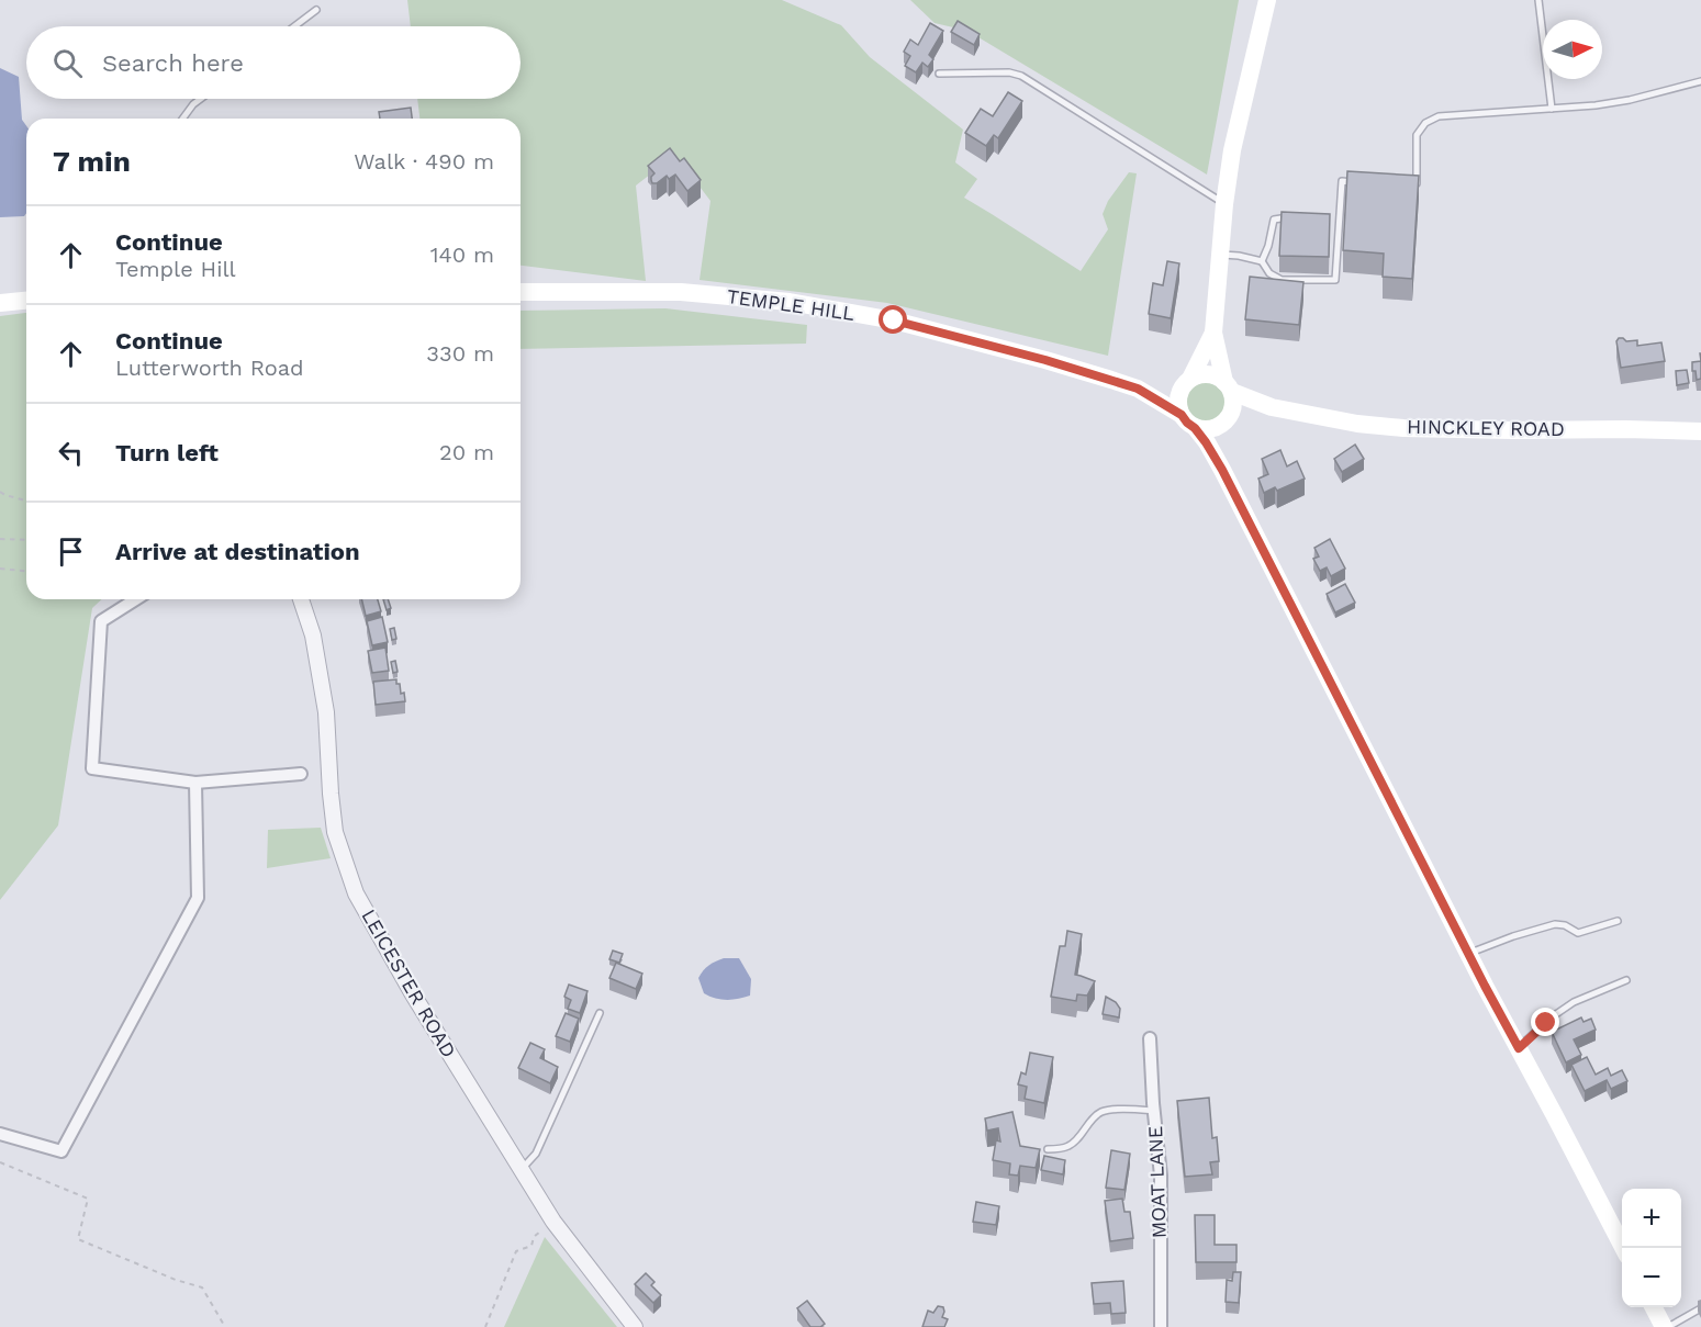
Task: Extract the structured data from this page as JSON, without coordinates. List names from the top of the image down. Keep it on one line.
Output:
{"streets":{"main road":["TEMPLE HILL","HINCKLEY ROAD"],"street":["LEICESTER ROAD","MOAT LANE"]},"crossings":[["TEMPLE HILL","HINCKLEY ROAD"]],"north":"right","page":{"search":"Search here","heading":["7 min","Walk · 490 m"],"list":[["Continue","Temple Hill","140 m"],["Continue","Lutterworth Road","330 m"],["Turn left","20 m"],"Arrive at destination"],"map_buttons":["+","−"]}}
